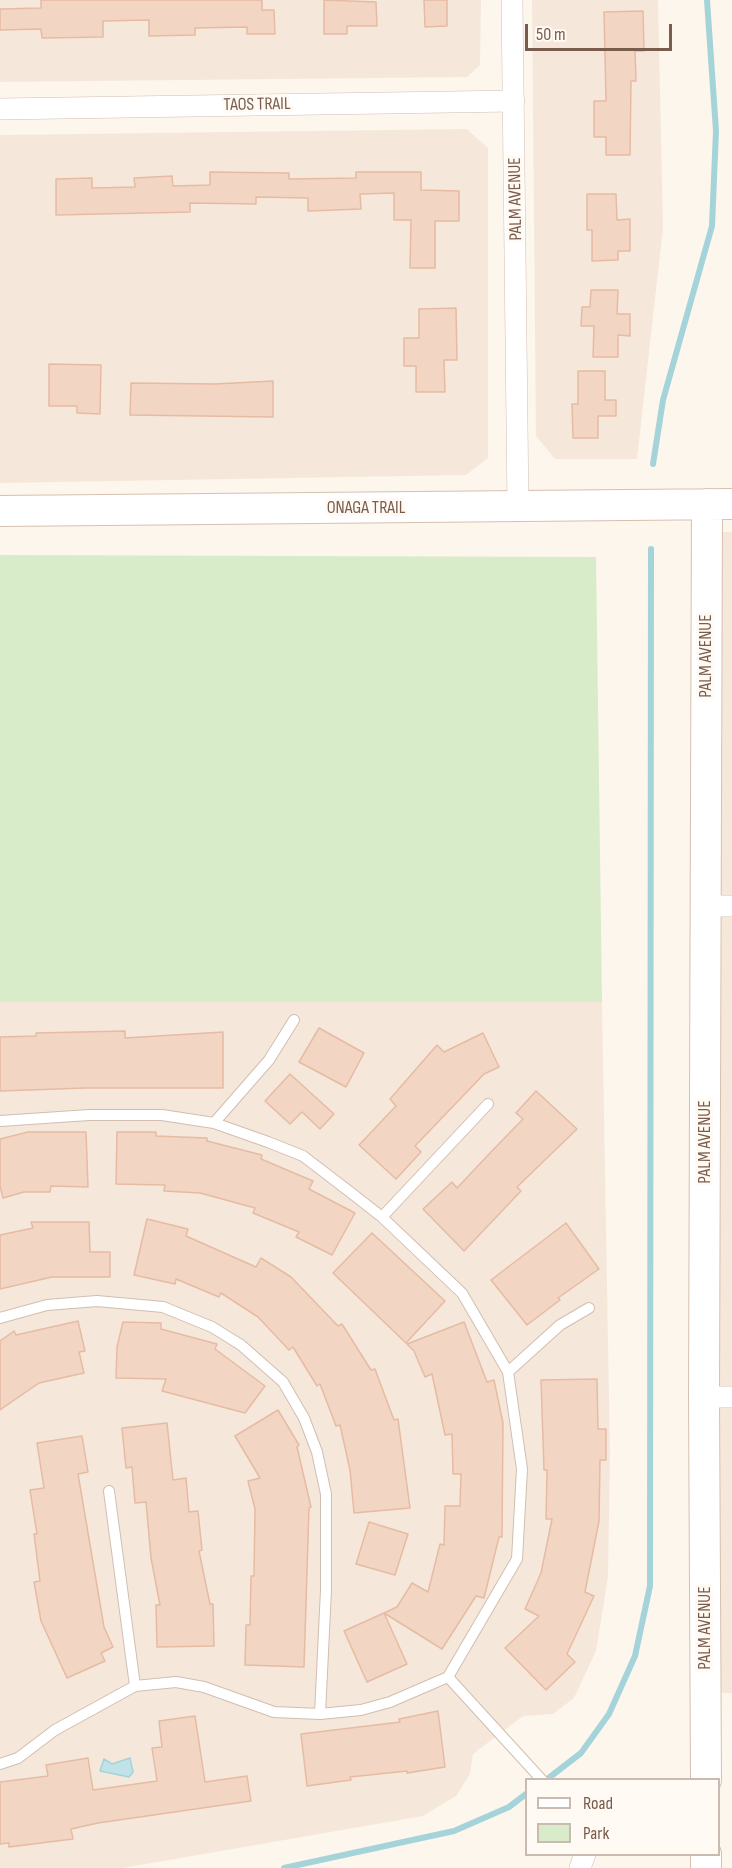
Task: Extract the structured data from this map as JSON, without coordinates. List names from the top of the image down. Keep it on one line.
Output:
{"streets":{"street":["TAOS TRAIL","PALM AVENUE","ONAGA TRAIL"]},"crossings":[["TAOS TRAIL","PALM AVENUE"],["PALM AVENUE","ONAGA TRAIL"]],"legend":["Road","Park"],"scale_bar":"50 m"}
